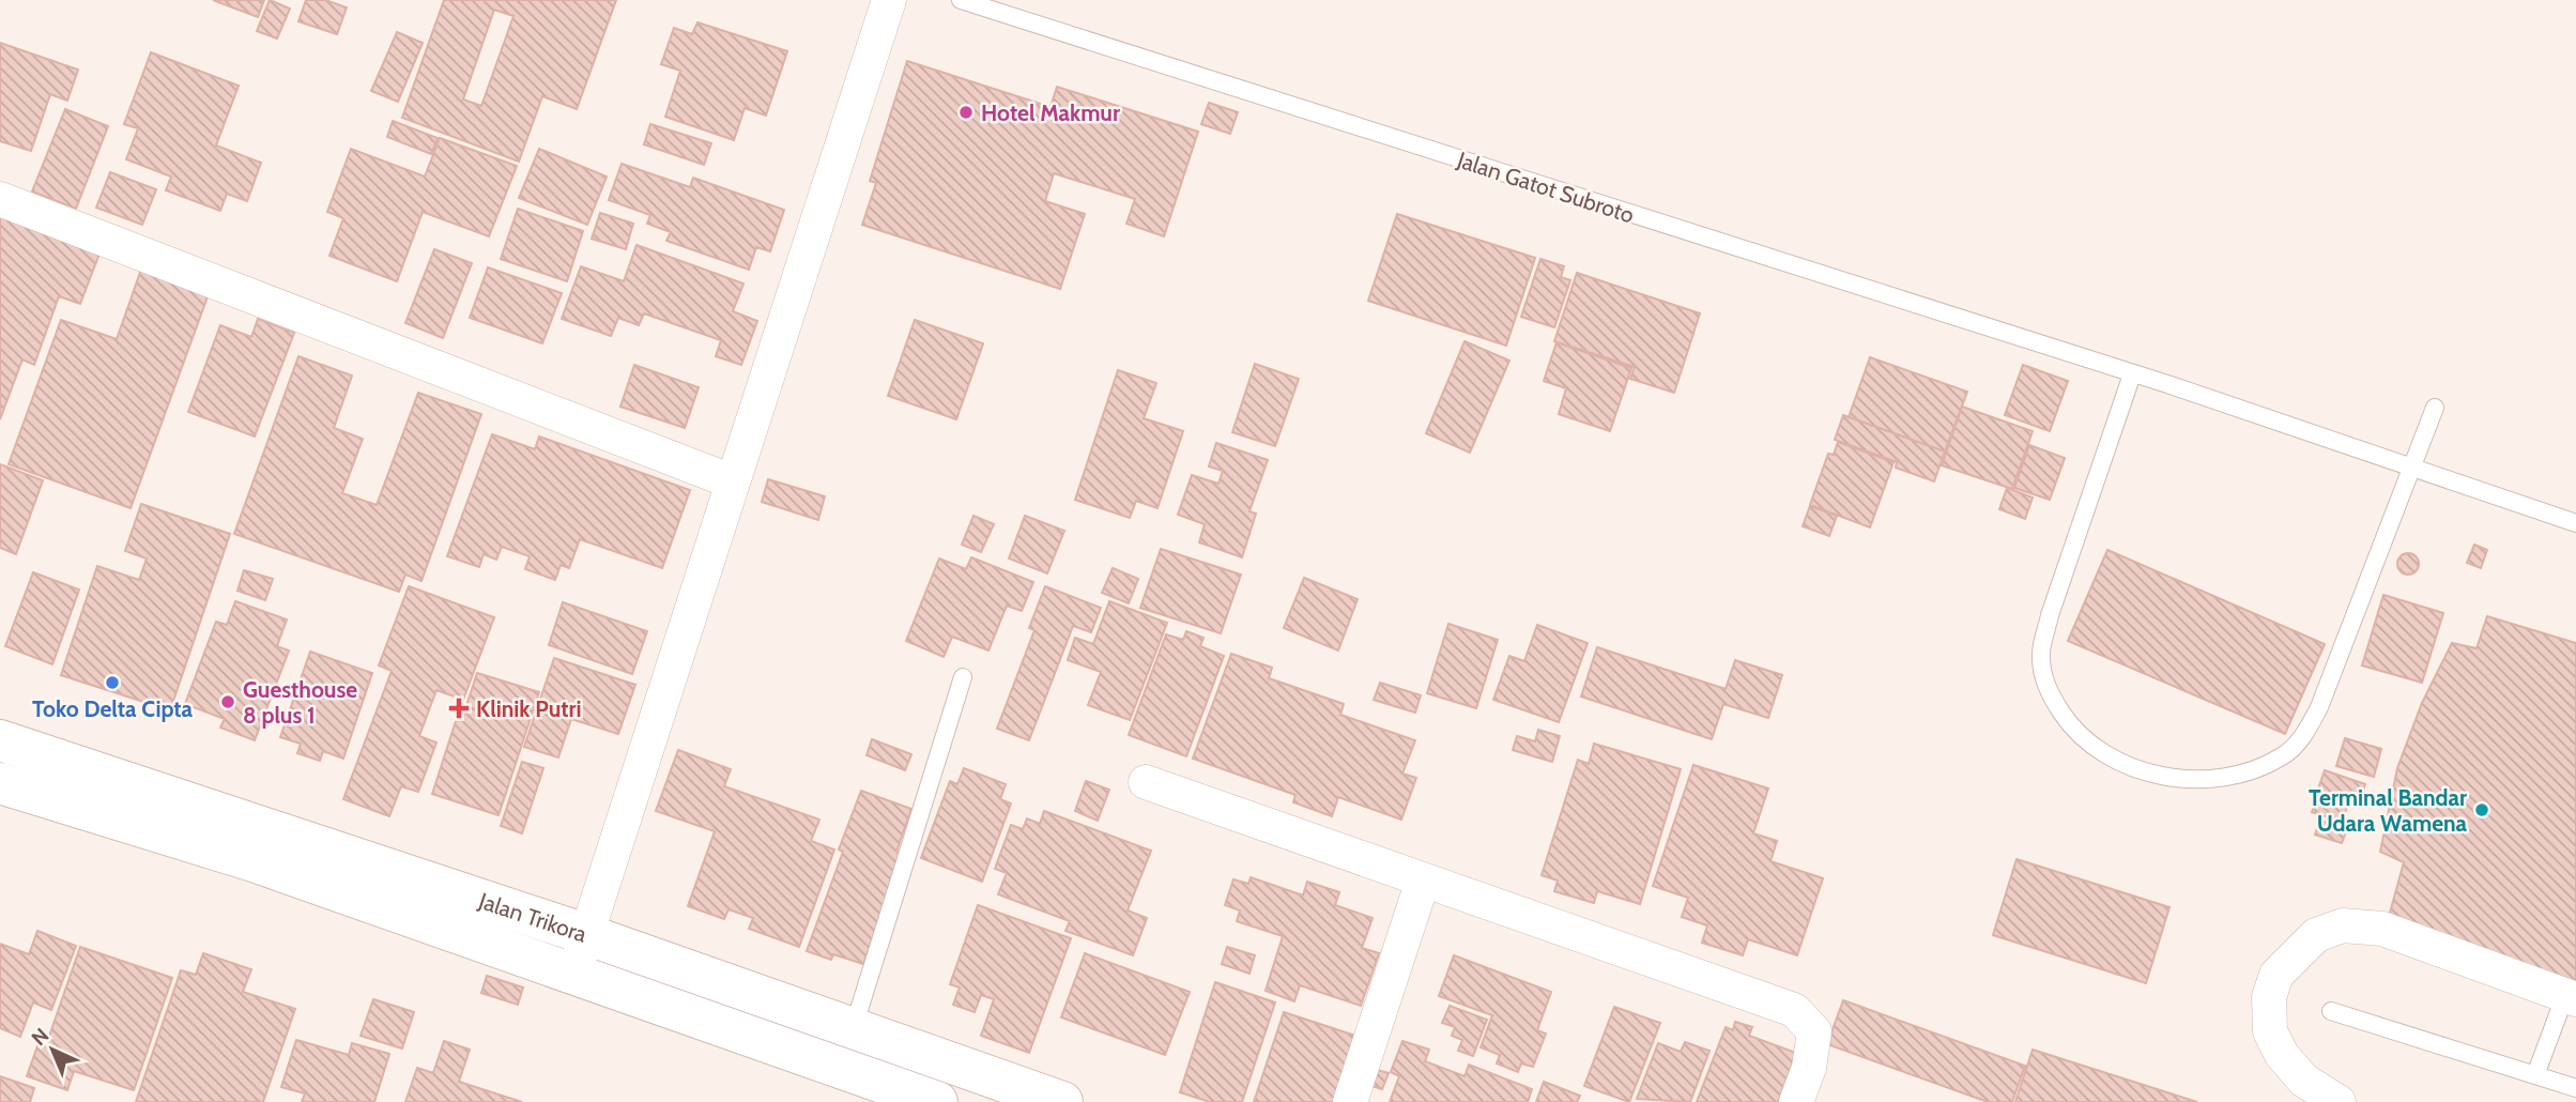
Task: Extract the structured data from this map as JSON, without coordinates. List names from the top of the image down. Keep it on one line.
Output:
{"streets":{"main road":["Jalan Trikora"],"lane":["Jalan Gatot Subroto"]},"places":{"other":["Hotel Makmur","Toko Delta Cipta","Guesthouse 8 plus 1","Terminal Bandar Udara Wamena"],"health":["Klinik Putri"]},"north":"top left"}
